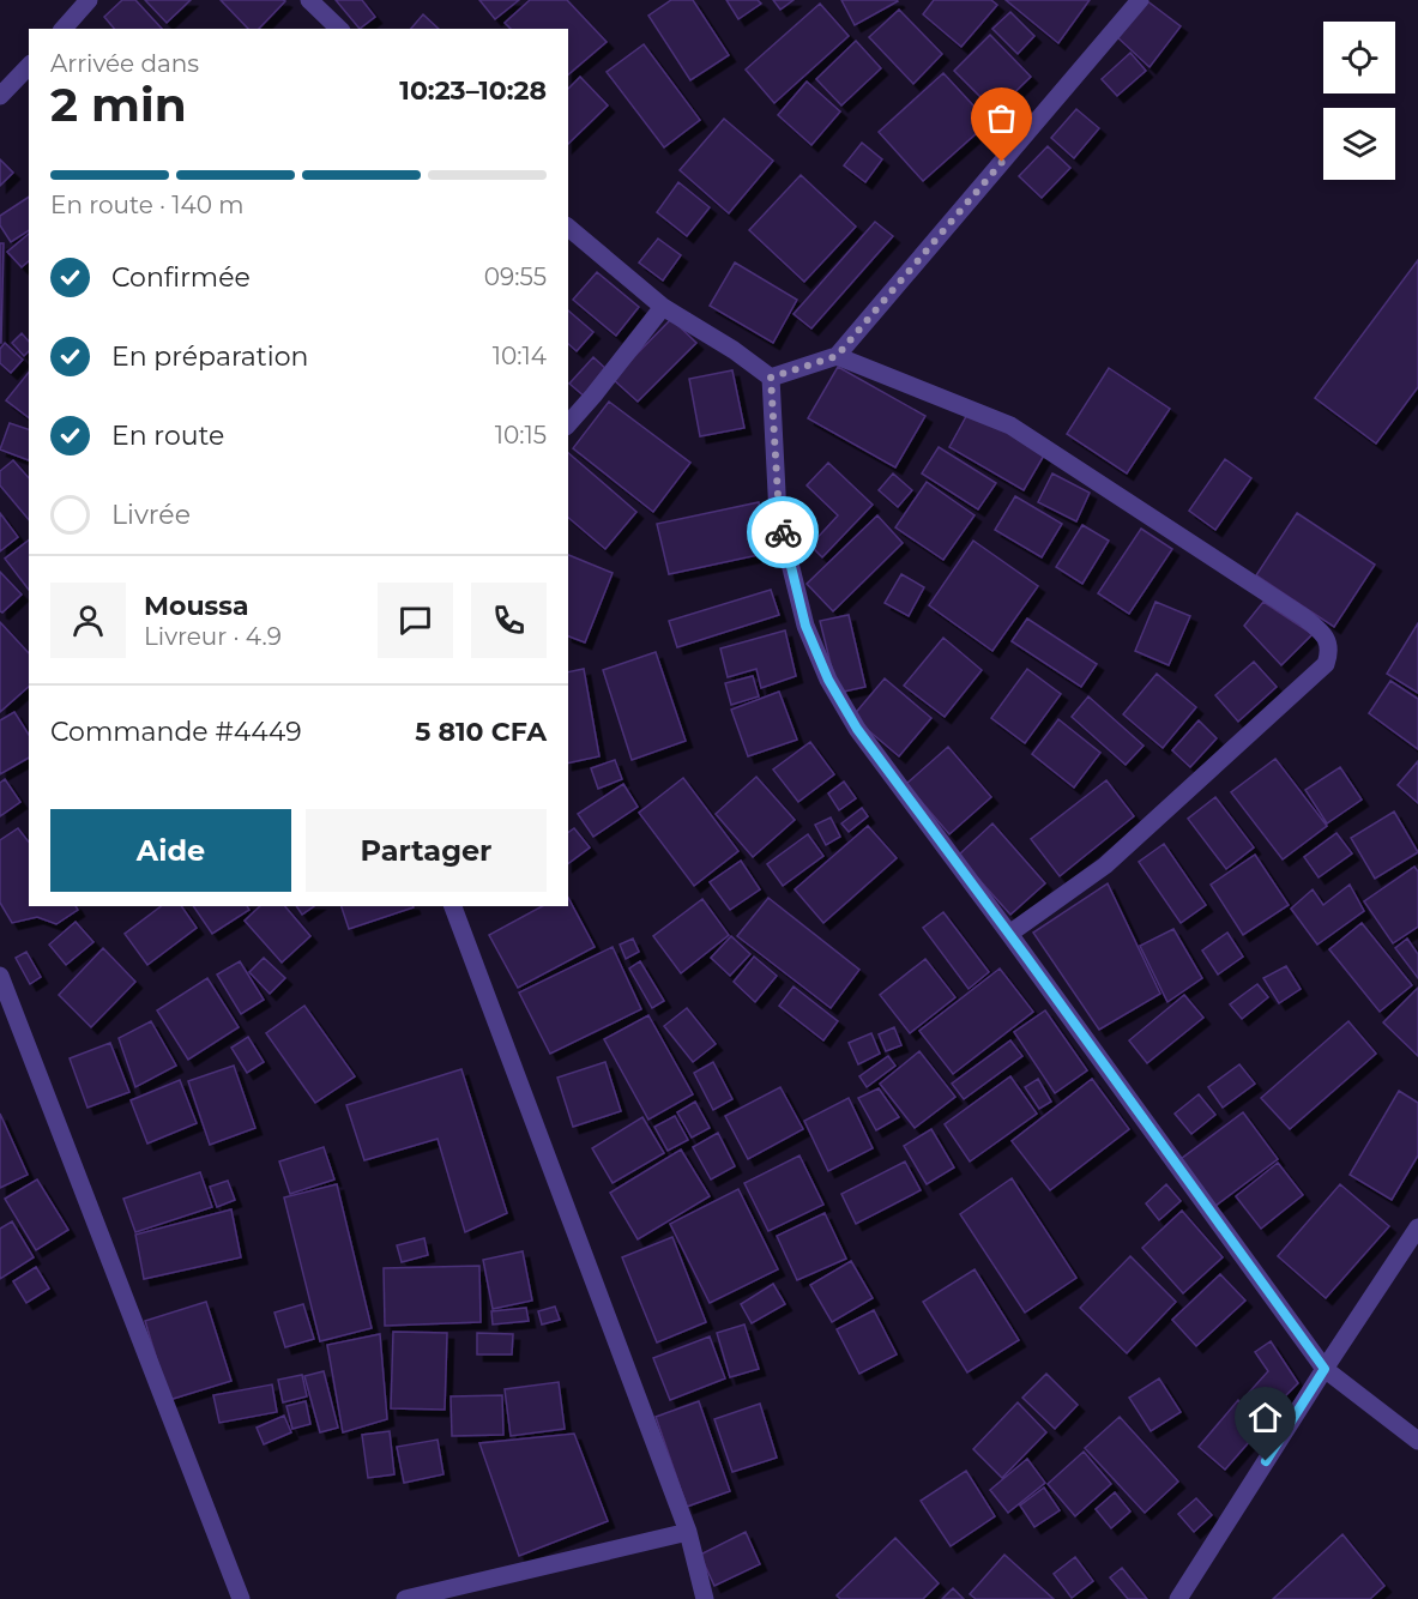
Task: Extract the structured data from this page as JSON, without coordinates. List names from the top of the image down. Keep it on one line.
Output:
{"page":{"heading":["2 min","Arrivée dans","10:23–10:28"],"panel":["Moussa","Livreur · 4.9","Commande #4449","5 810 CFA"],"bar":"En route · 140 m","list":[["Confirmée","09:55"],["En préparation","10:14"],["En route","10:15"],"Livrée"],"buttons":["Aide","Partager"]}}
